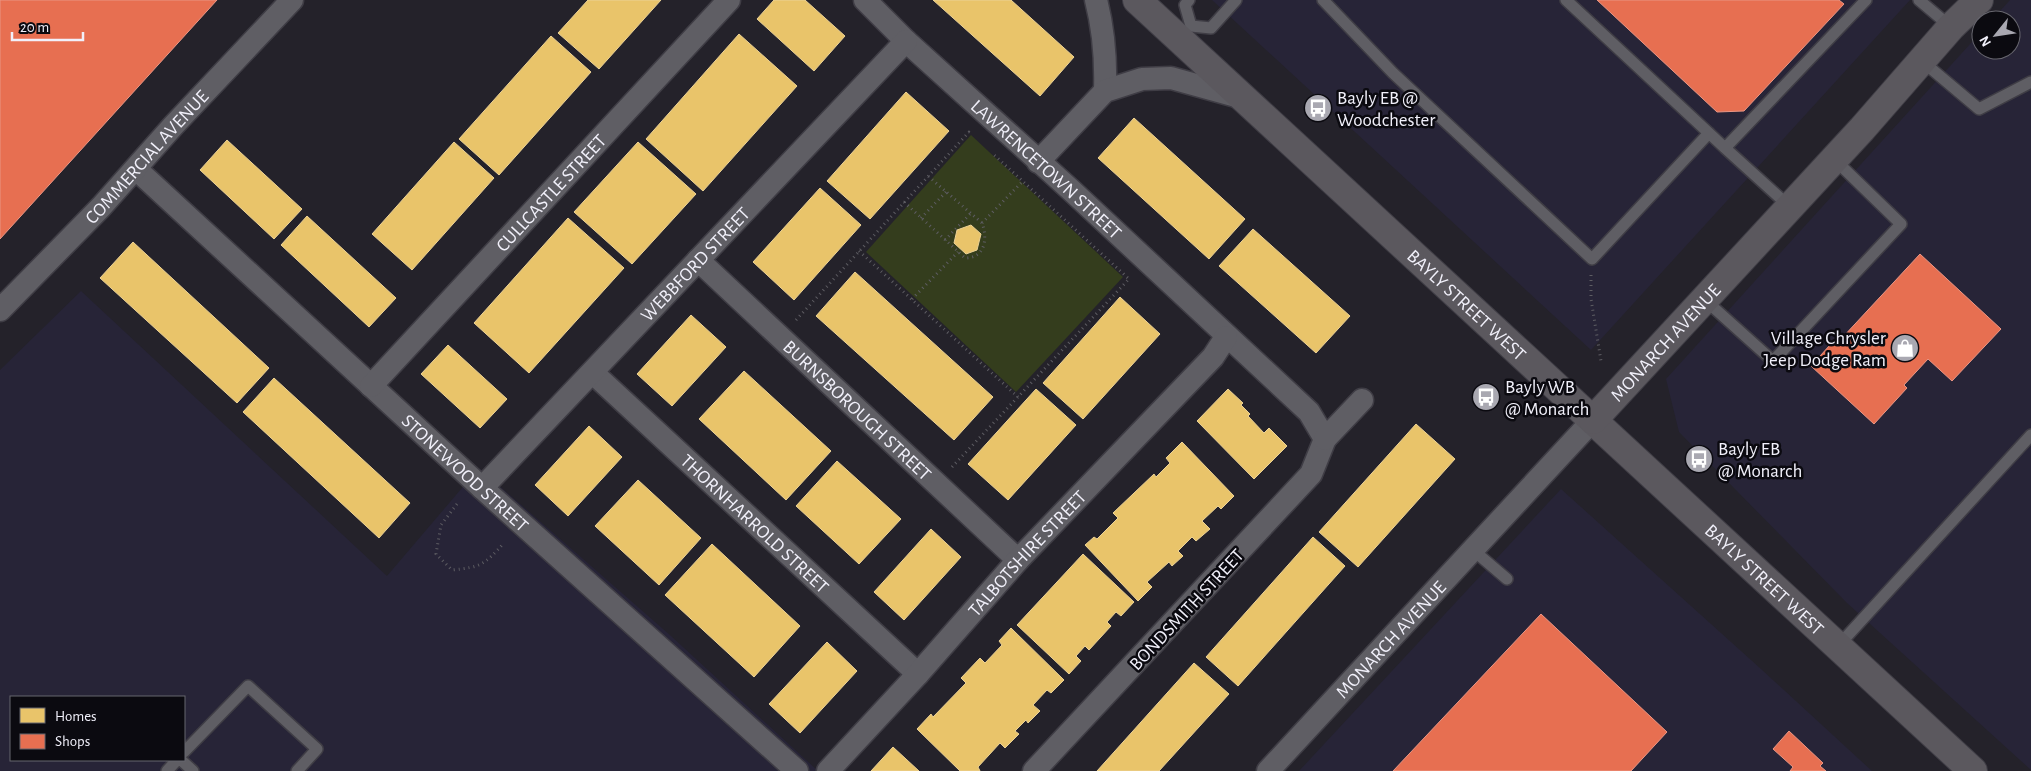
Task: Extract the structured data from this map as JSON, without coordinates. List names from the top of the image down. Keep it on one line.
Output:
{"streets":{"main road":["BAYLY STREET WEST","MONARCH AVENUE"],"street":["COMMERCIAL AVENUE","LAWRENCETOWN STREET","CULLCASTLE STREET","WEBBFORD STREET","BURNSBOROUGH STREET","STONEWOOD STREET","THORNHARROLD STREET","TALBOTSHIRE STREET","BONDSMITH STREET"]},"crossings":[["COMMERCIAL AVENUE","STONEWOOD STREET"],["LAWRENCETOWN STREET","WEBBFORD STREET"],["LAWRENCETOWN STREET","TALBOTSHIRE STREET"],["CULLCASTLE STREET","STONEWOOD STREET"],["WEBBFORD STREET","BURNSBOROUGH STREET"],["WEBBFORD STREET","STONEWOOD STREET"],["WEBBFORD STREET","THORNHARROLD STREET"],["BAYLY STREET WEST","MONARCH AVENUE"],["BURNSBOROUGH STREET","TALBOTSHIRE STREET"],["THORNHARROLD STREET","TALBOTSHIRE STREET"]],"places":{"bus stop":["Bayly EB @ Woodchester","Bayly WB @ Monarch","Bayly EB @ Monarch"],"shop":["Village Chrysler Jeep Dodge Ram"]},"legend":["Homes","Shops"],"scale_bar":"20 m","north":"bottom left"}
